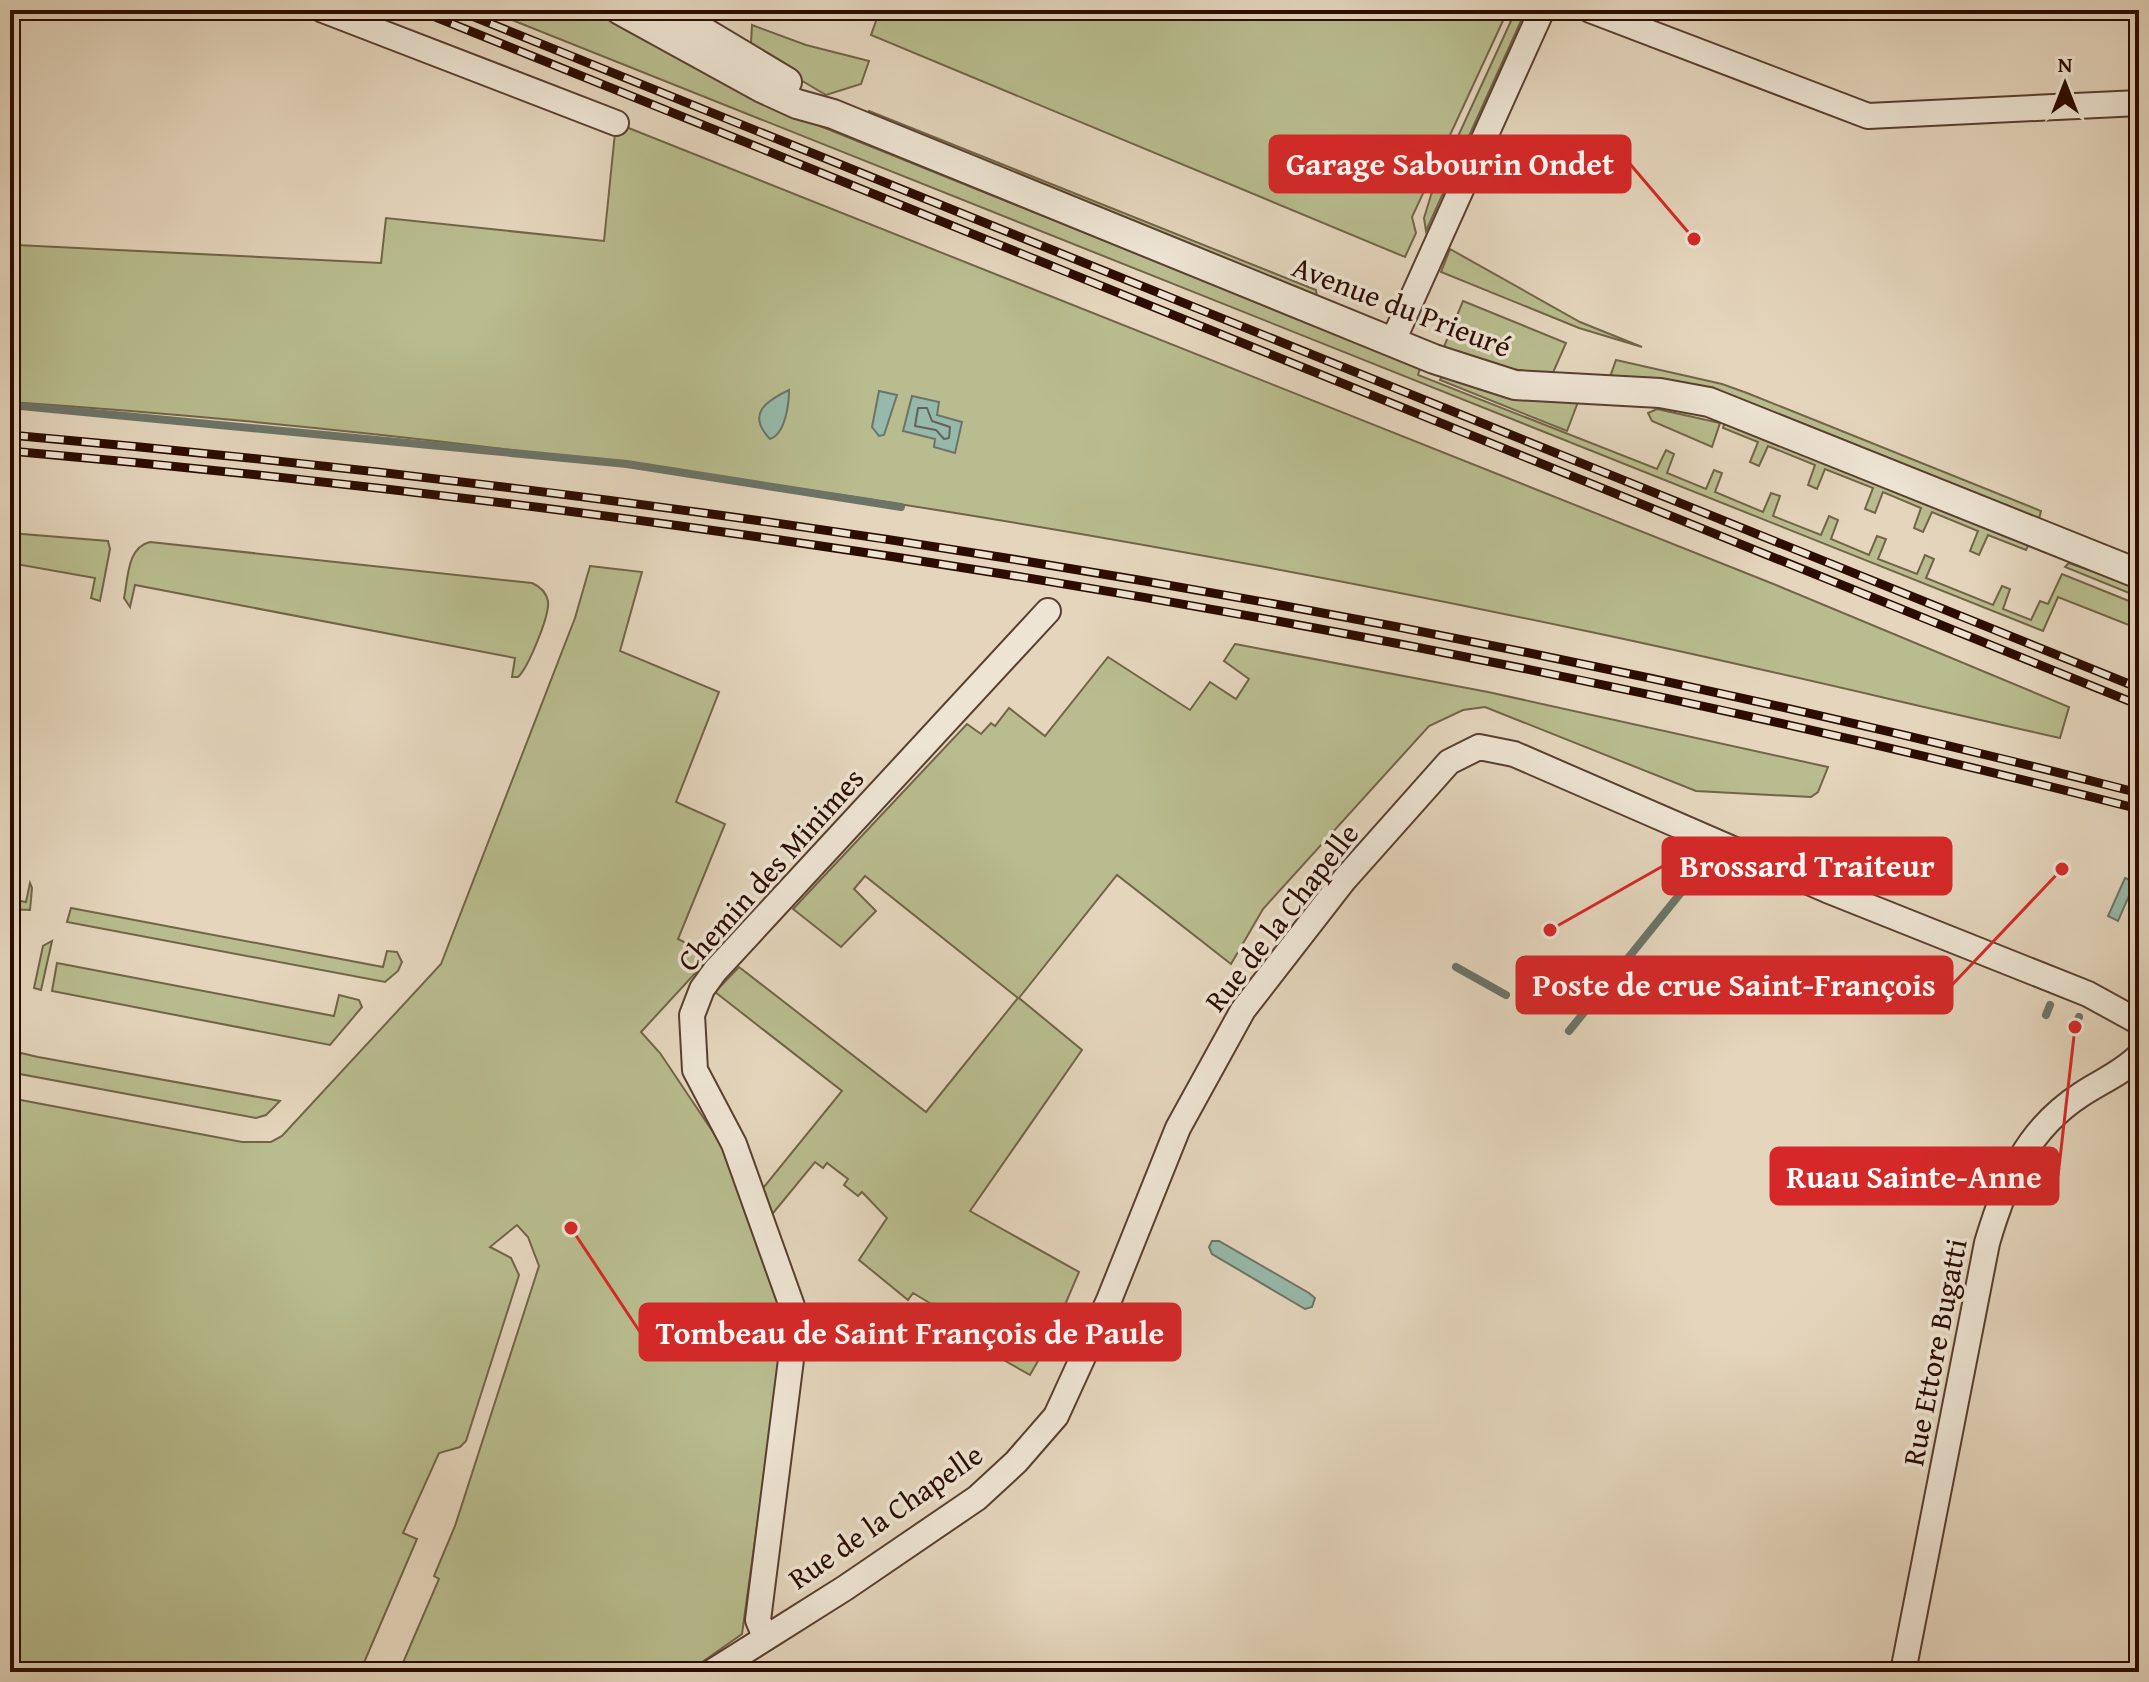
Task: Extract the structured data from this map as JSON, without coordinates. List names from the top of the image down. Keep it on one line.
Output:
{"streets":{"street":["Avenue du Prieuré","Chemin des Minimes","Rue de la Chapelle","Rue Ettore Bugatti"]},"crossings":[["Chemin des Minimes","Rue de la Chapelle"]],"places":["Garage Sabourin Ondet","Poste de crue Saint-François","Brossard Traiteur","Ruau Sainte-Anne","Tombeau de Saint François de Paule"],"north":"top"}
